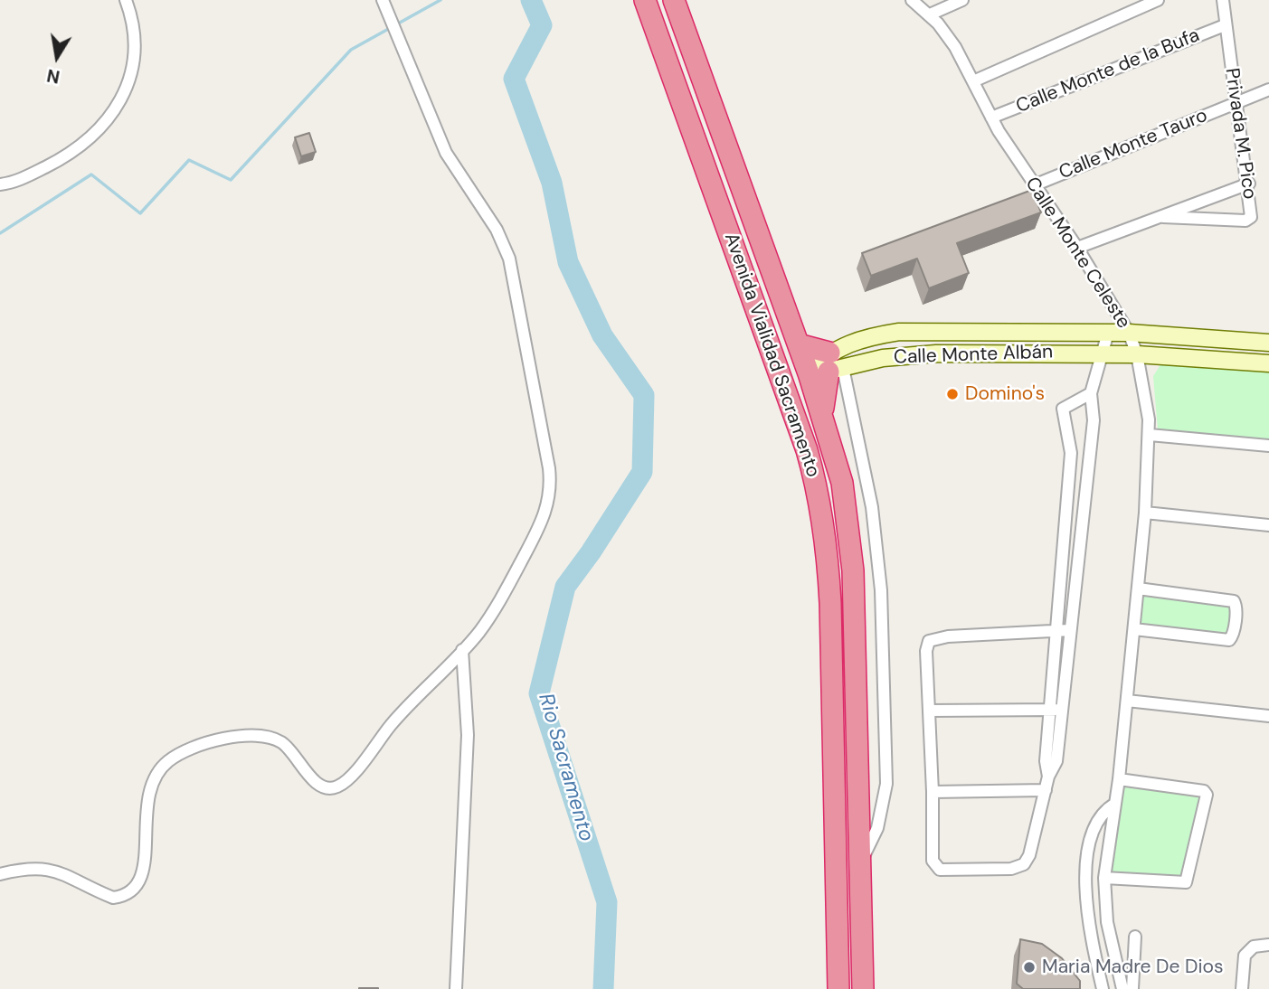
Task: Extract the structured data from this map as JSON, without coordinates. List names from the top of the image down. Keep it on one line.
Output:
{"streets":{"highway":["Avenida Vialidad Sacramento"],"main road":["Calle Monte Albán"],"street":["Calle Monte de la Bufa","Privada M. Pico","Calle Monte Tauro","Calle Monte Celeste"]},"crossings":[["Calle Monte de la Bufa","Privada M. Pico"],["Calle Monte de la Bufa","Calle Monte Celeste"],["Privada M. Pico","Calle Monte Tauro"],["Calle Monte Tauro","Calle Monte Celeste"],["Calle Monte Celeste","Calle Monte Albán"],["Avenida Vialidad Sacramento","Calle Monte Albán"]],"water":["Rio Sacramento"],"places":["Domino's","Maria Madre De Dios"],"north":"bottom"}
